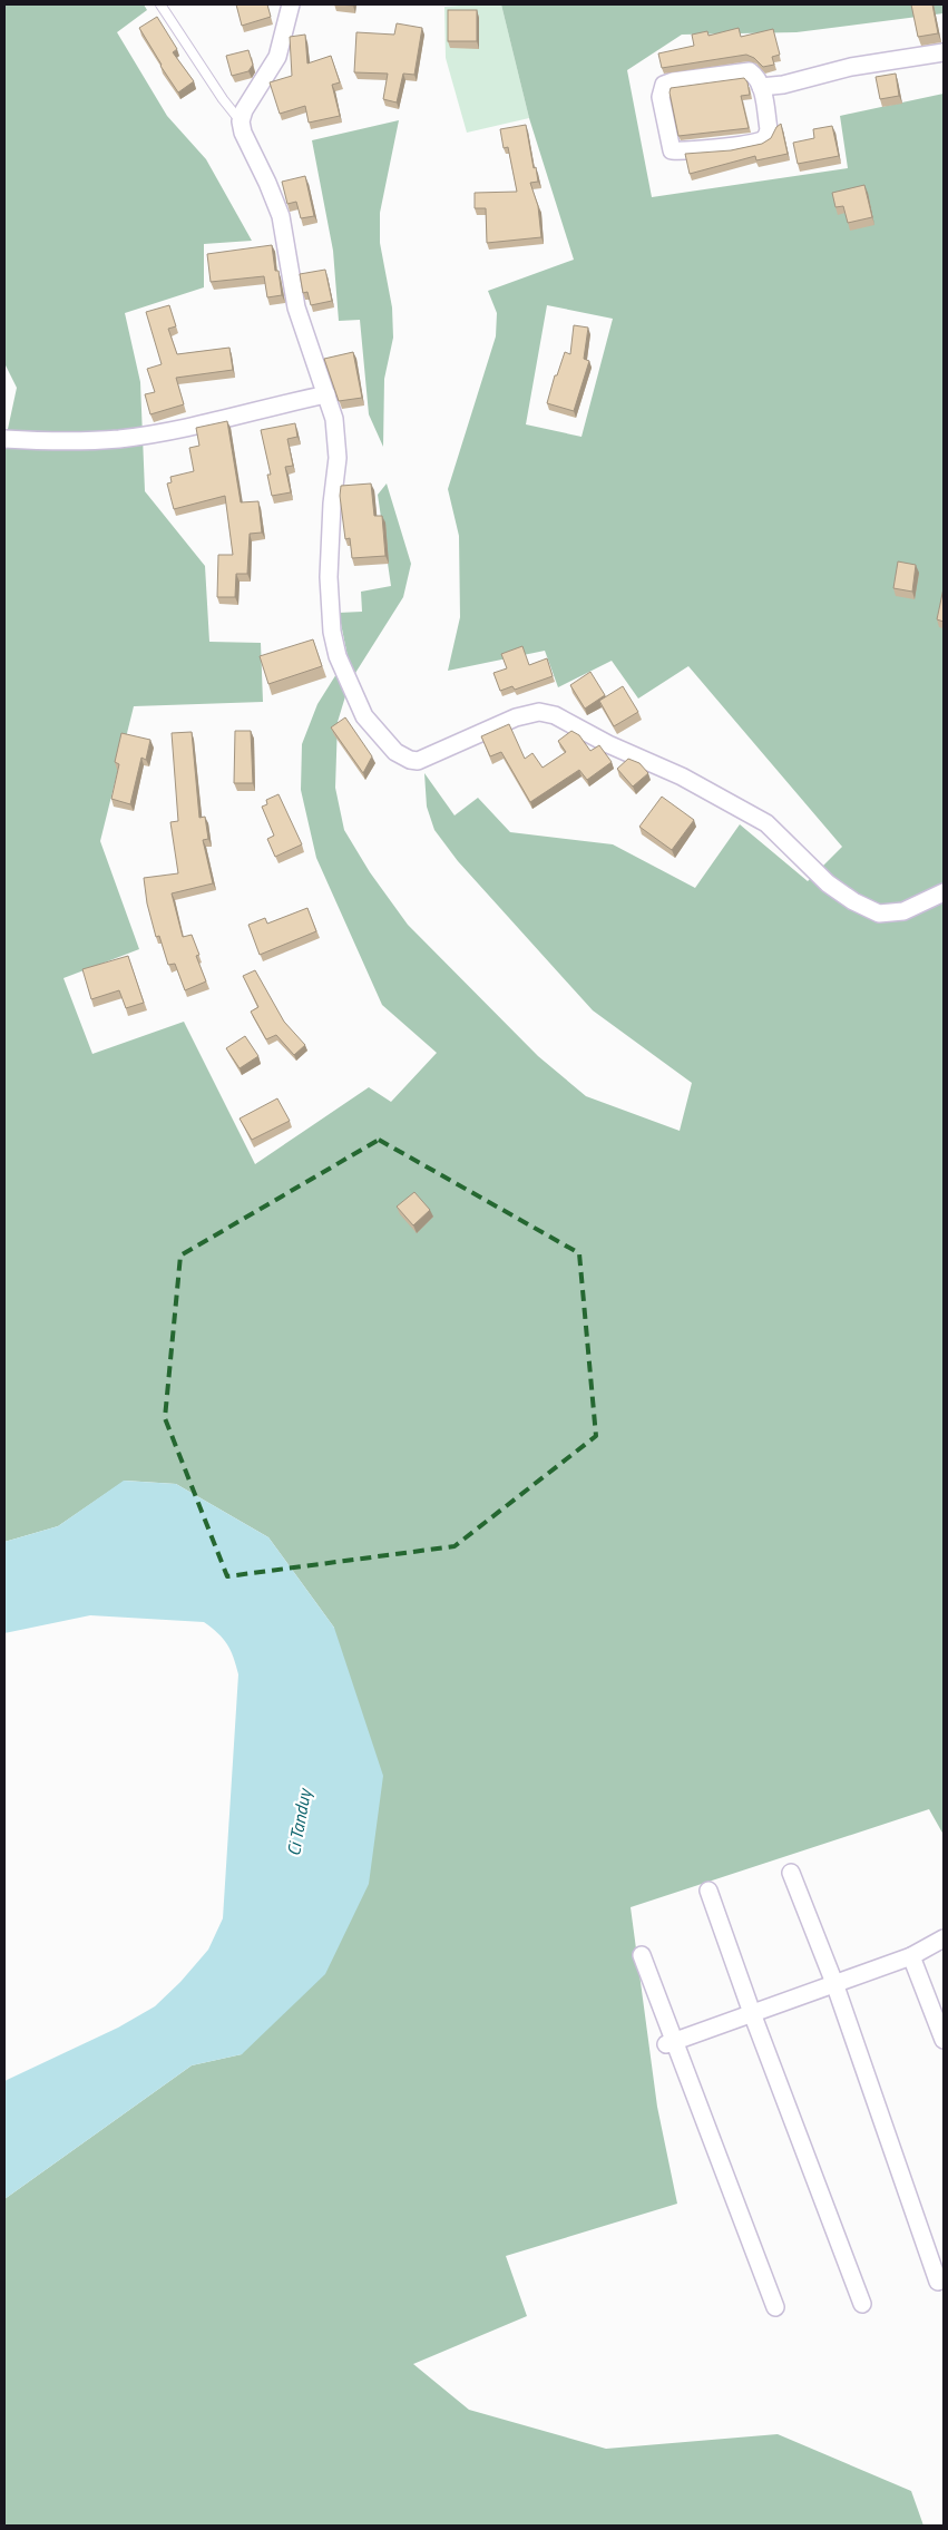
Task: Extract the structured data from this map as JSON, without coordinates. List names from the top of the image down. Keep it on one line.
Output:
{"water":["Ci Tanduy"]}
